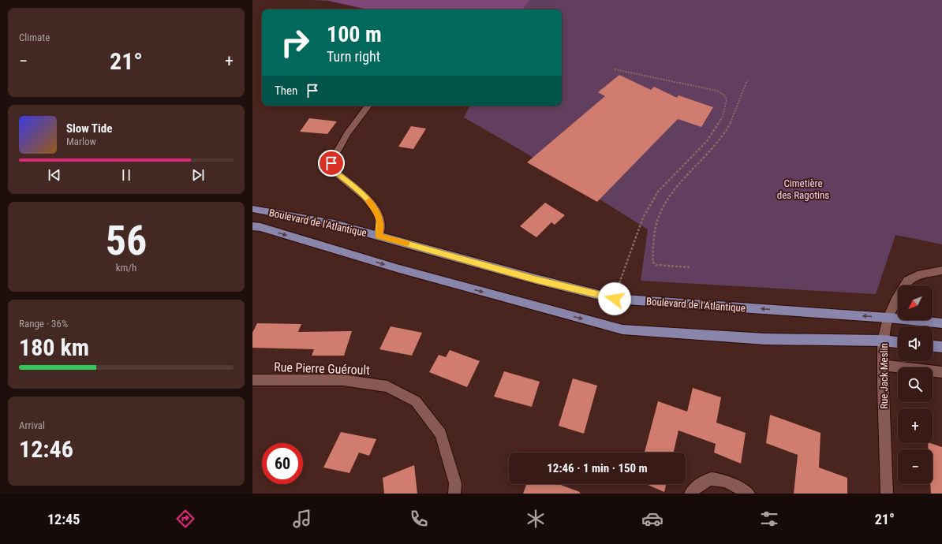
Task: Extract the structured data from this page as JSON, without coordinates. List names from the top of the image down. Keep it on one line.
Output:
{"streets":{"main road":["Boulevard de l'Atlantique"],"street":["Rue Pierre Guéroult","Rue Jack Meslin"]},"crossings":[["Boulevard de l'Atlantique","Rue Jack Meslin"]],"parks":["Cimetière des Ragotins"],"north":"bottom left","page":{"tile":["Climate",["56","km/h"],["Range · 36%","180 km"],["Arrival","12:46"]],"turn":["100 m","Turn right"],"heat":["−","21°","+"],"then":"Then","song":["Slow Tide","Marlow"],"map_buttons":["+","−"],"limit":"60","trip":"12:46 · 1 min · 150 m","tabs":["12:45","21°"]}}
